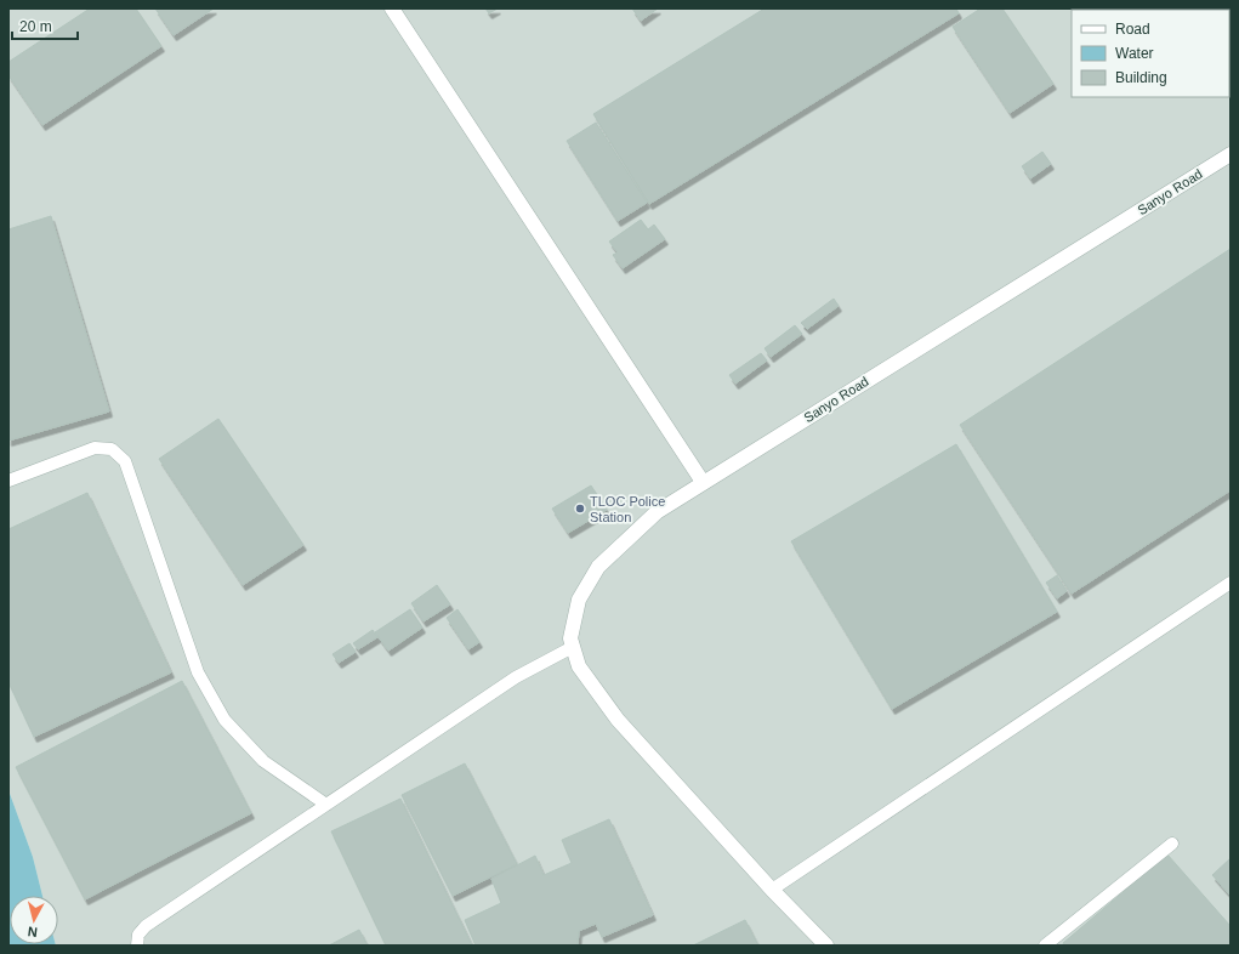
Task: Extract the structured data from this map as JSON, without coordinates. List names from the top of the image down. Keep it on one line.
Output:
{"streets":{"street":["Sanyo Road"]},"places":["TLOC Police Station"],"legend":["Road","Water","Building"],"scale_bar":"20 m","north":"bottom"}
